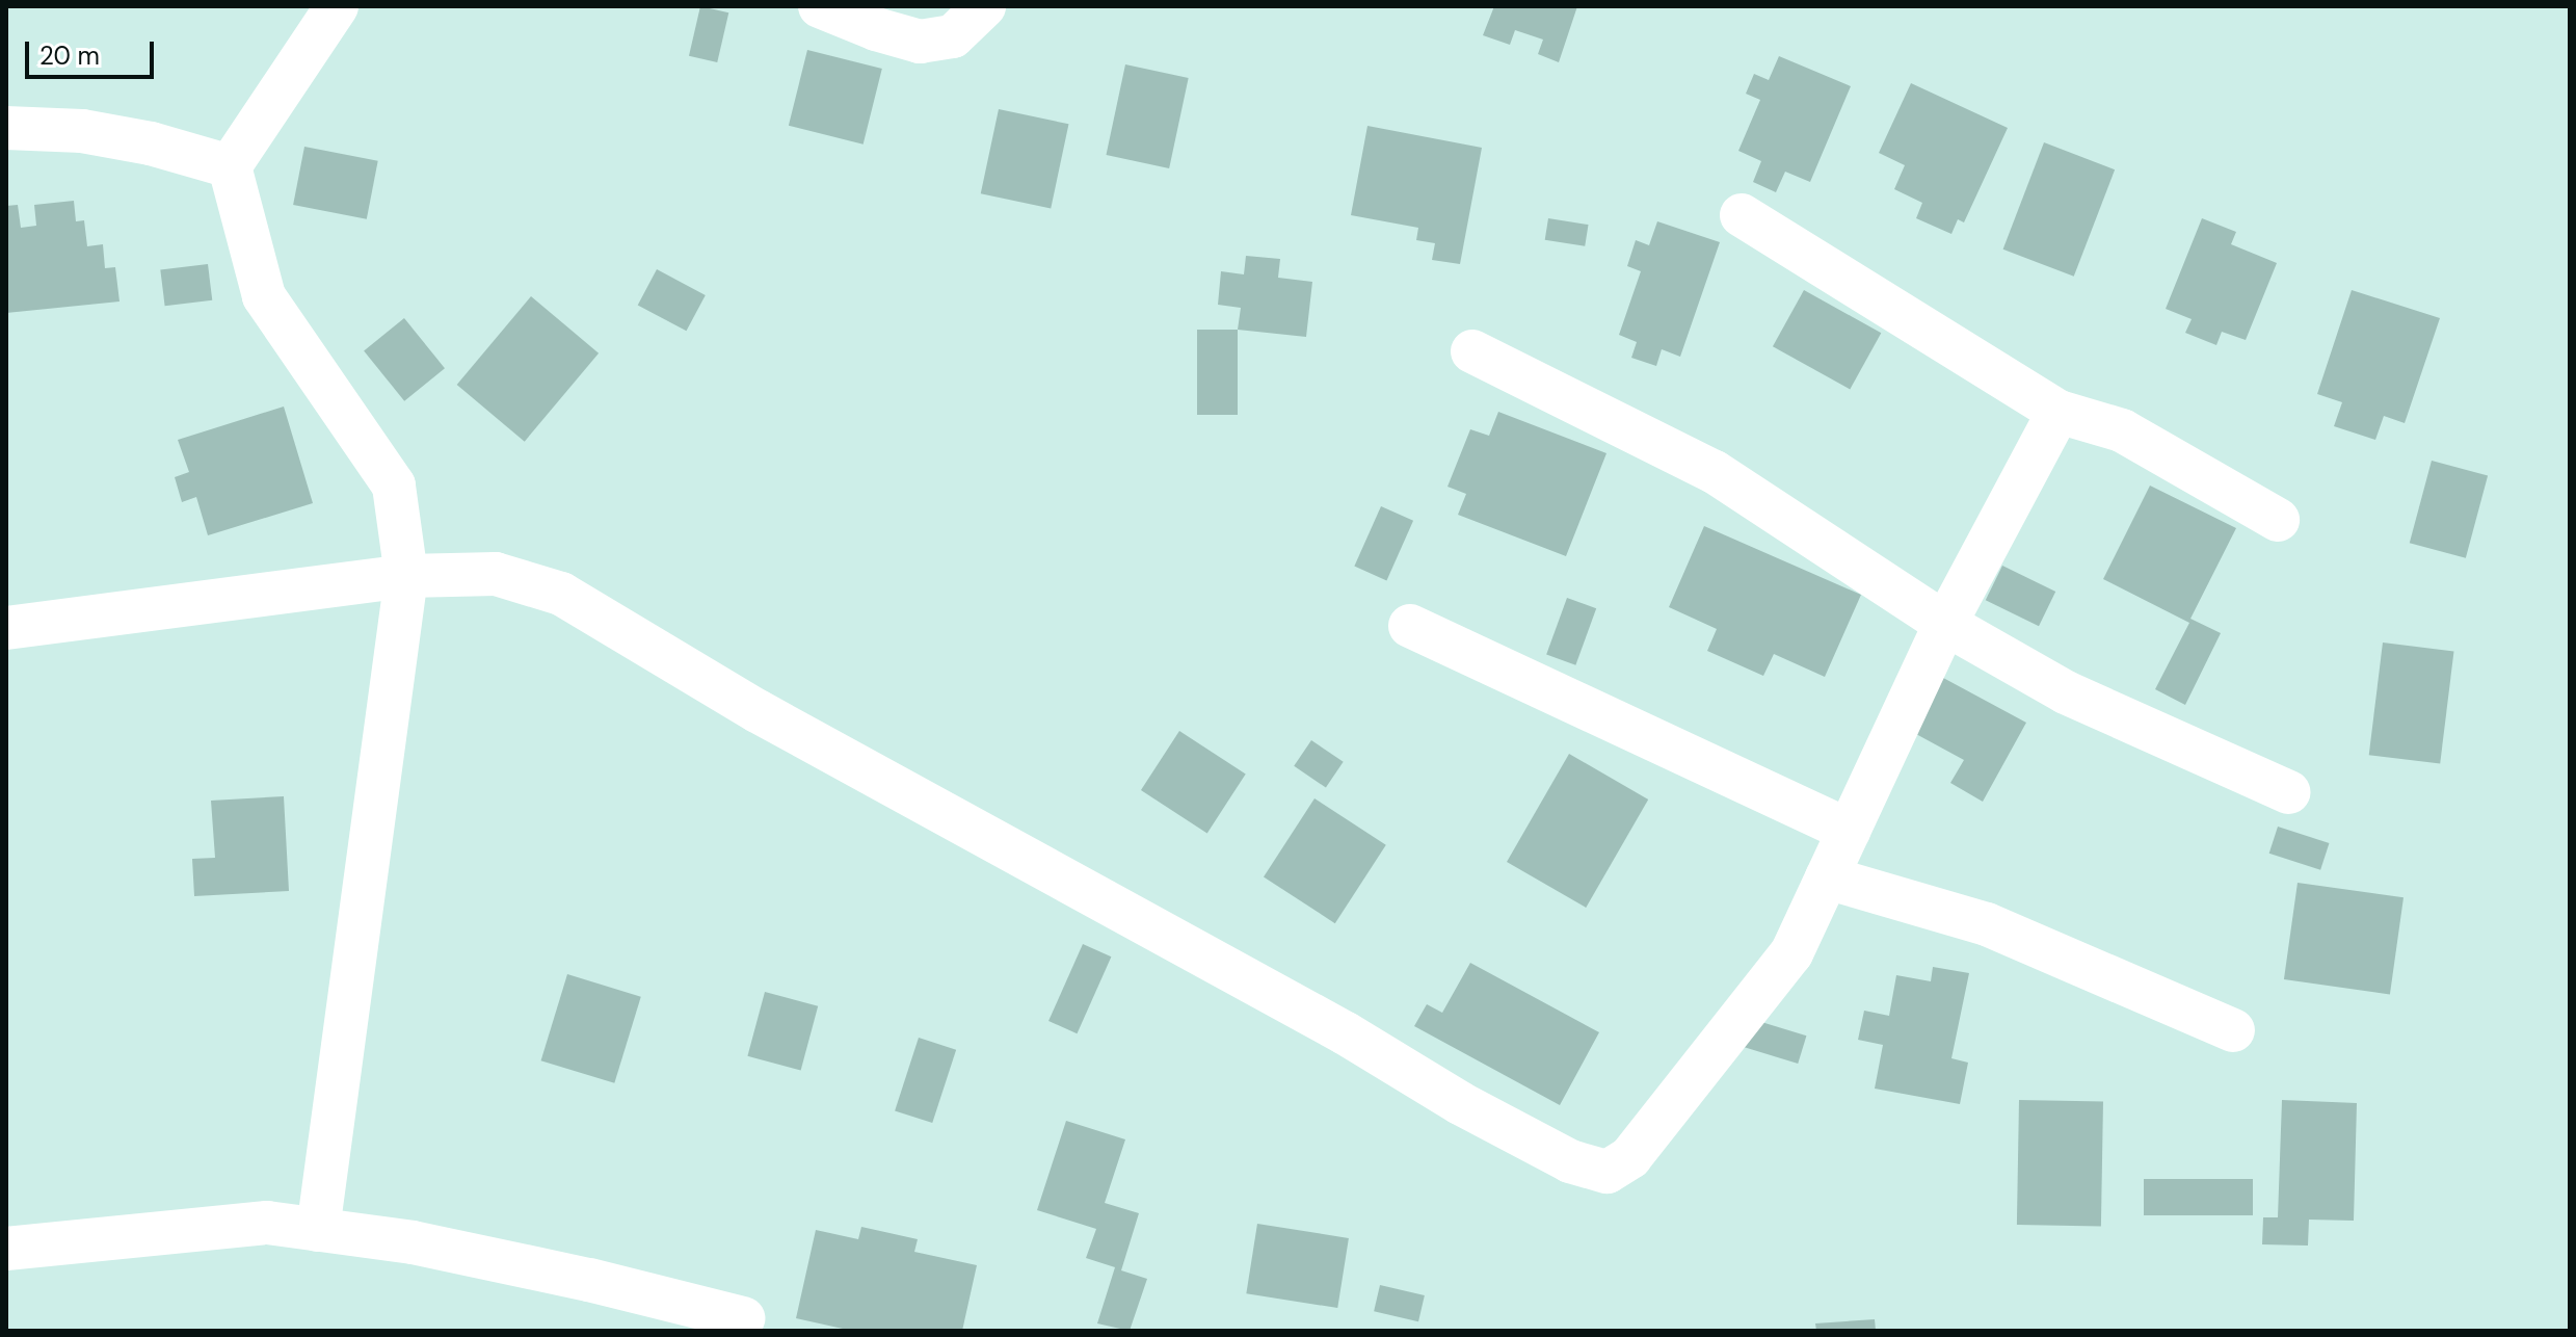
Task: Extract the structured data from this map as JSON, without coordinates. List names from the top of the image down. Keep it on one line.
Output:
{"scale_bar":"20 m"}
